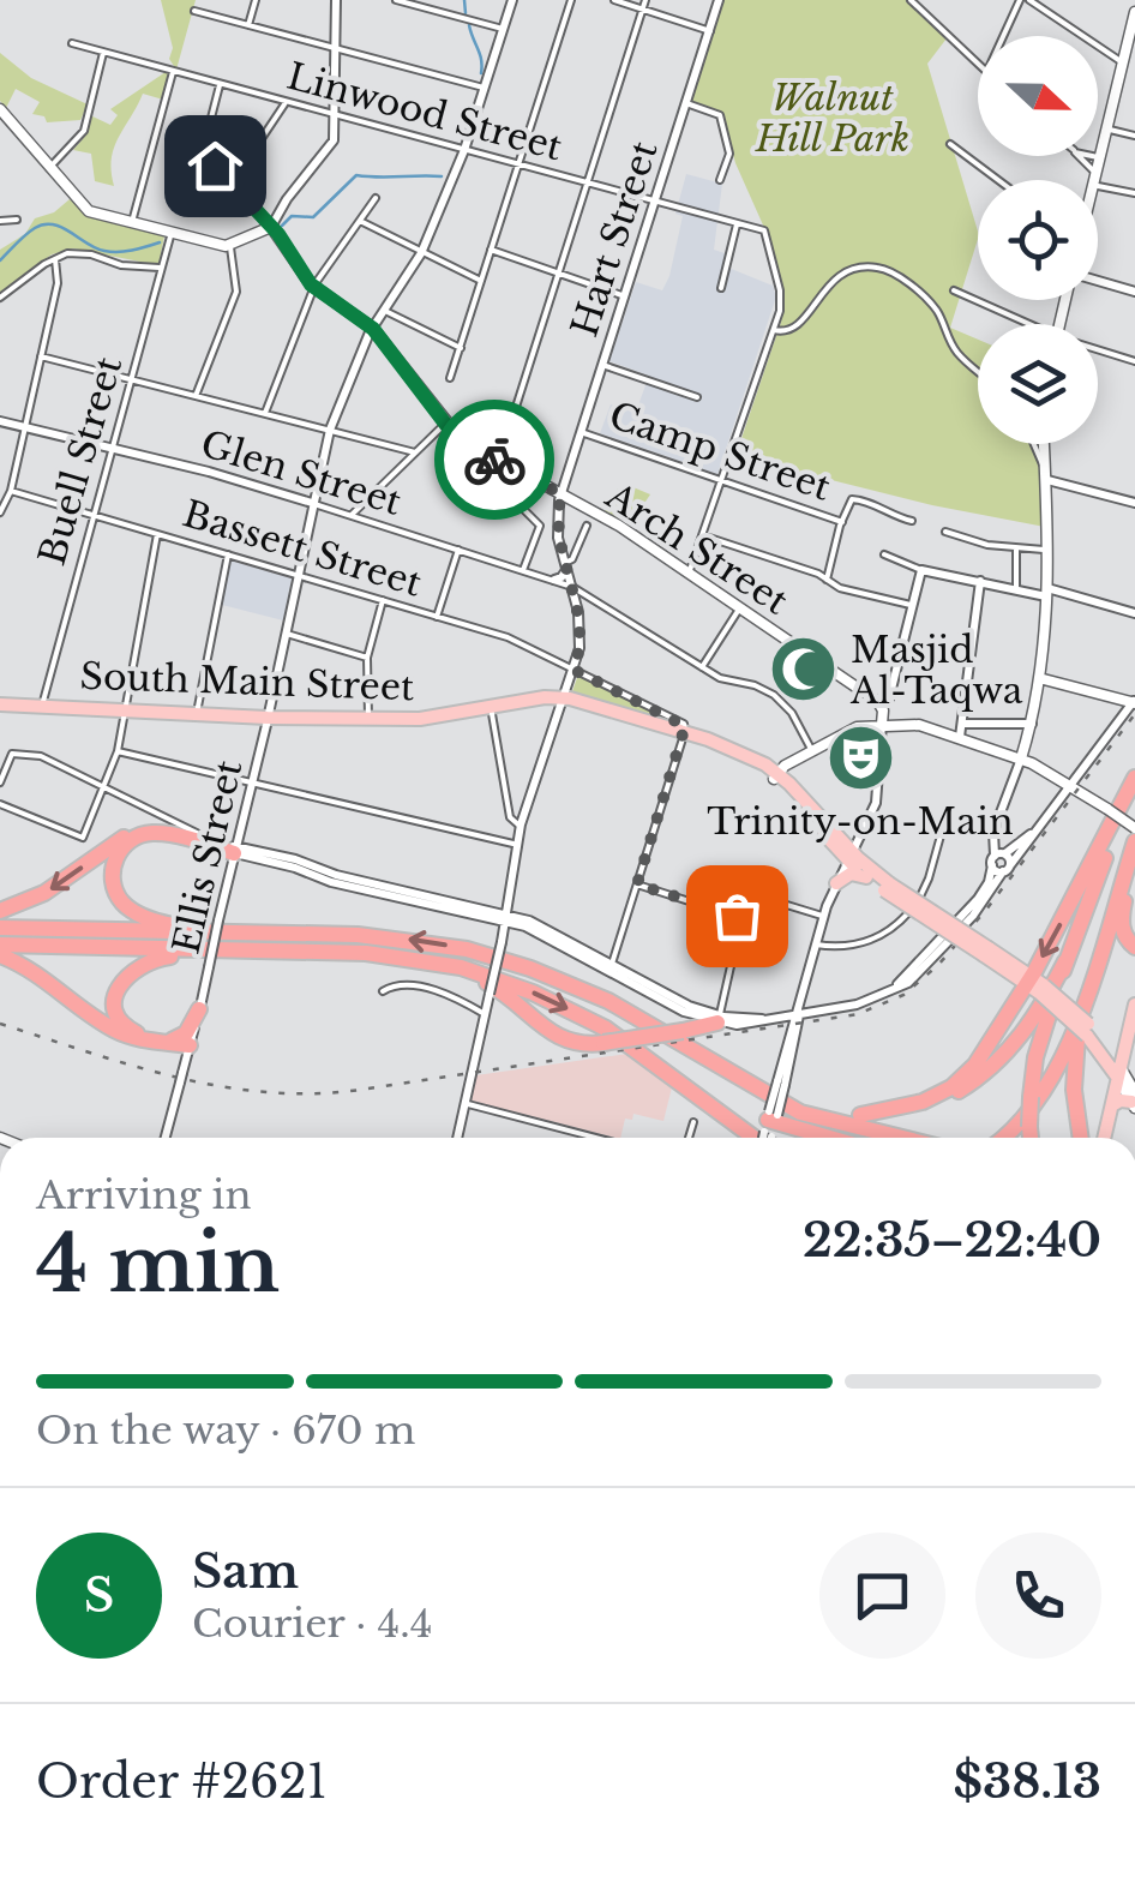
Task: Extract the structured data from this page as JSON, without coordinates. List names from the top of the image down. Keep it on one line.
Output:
{"streets":{"main road":["Arch Street","South Main Street"],"street":["Linwood Street","Hart Street","Camp Street","Buell Street","Glen Street","Bassett Street","Ellis Street"]},"crossings":[["Linwood Street","Hart Street"],["Linwood Street","Ellis Street"],["Hart Street","Camp Street"],["Hart Street","Glen Street"],["Hart Street","Bassett Street"],["Hart Street","Arch Street"],["Hart Street","South Main Street"],["Buell Street","Glen Street"],["Buell Street","Bassett Street"],["Buell Street","South Main Street"],["Glen Street","Ellis Street"],["Bassett Street","Ellis Street"],["Arch Street","Ellis Street"],["South Main Street","Ellis Street"]],"parks":["Walnut Hill Park"],"places":{"mosque":["Masjid Al-Taqwa"],"theatre":["Trinity-on-Main"]},"north":"right","page":{"heading":["4 min","Arriving in","22:35–22:40"],"panel":["Sam","Courier · 4.4","Order #2621","$38.13"],"bar":"On the way · 670 m","round":"S"}}
